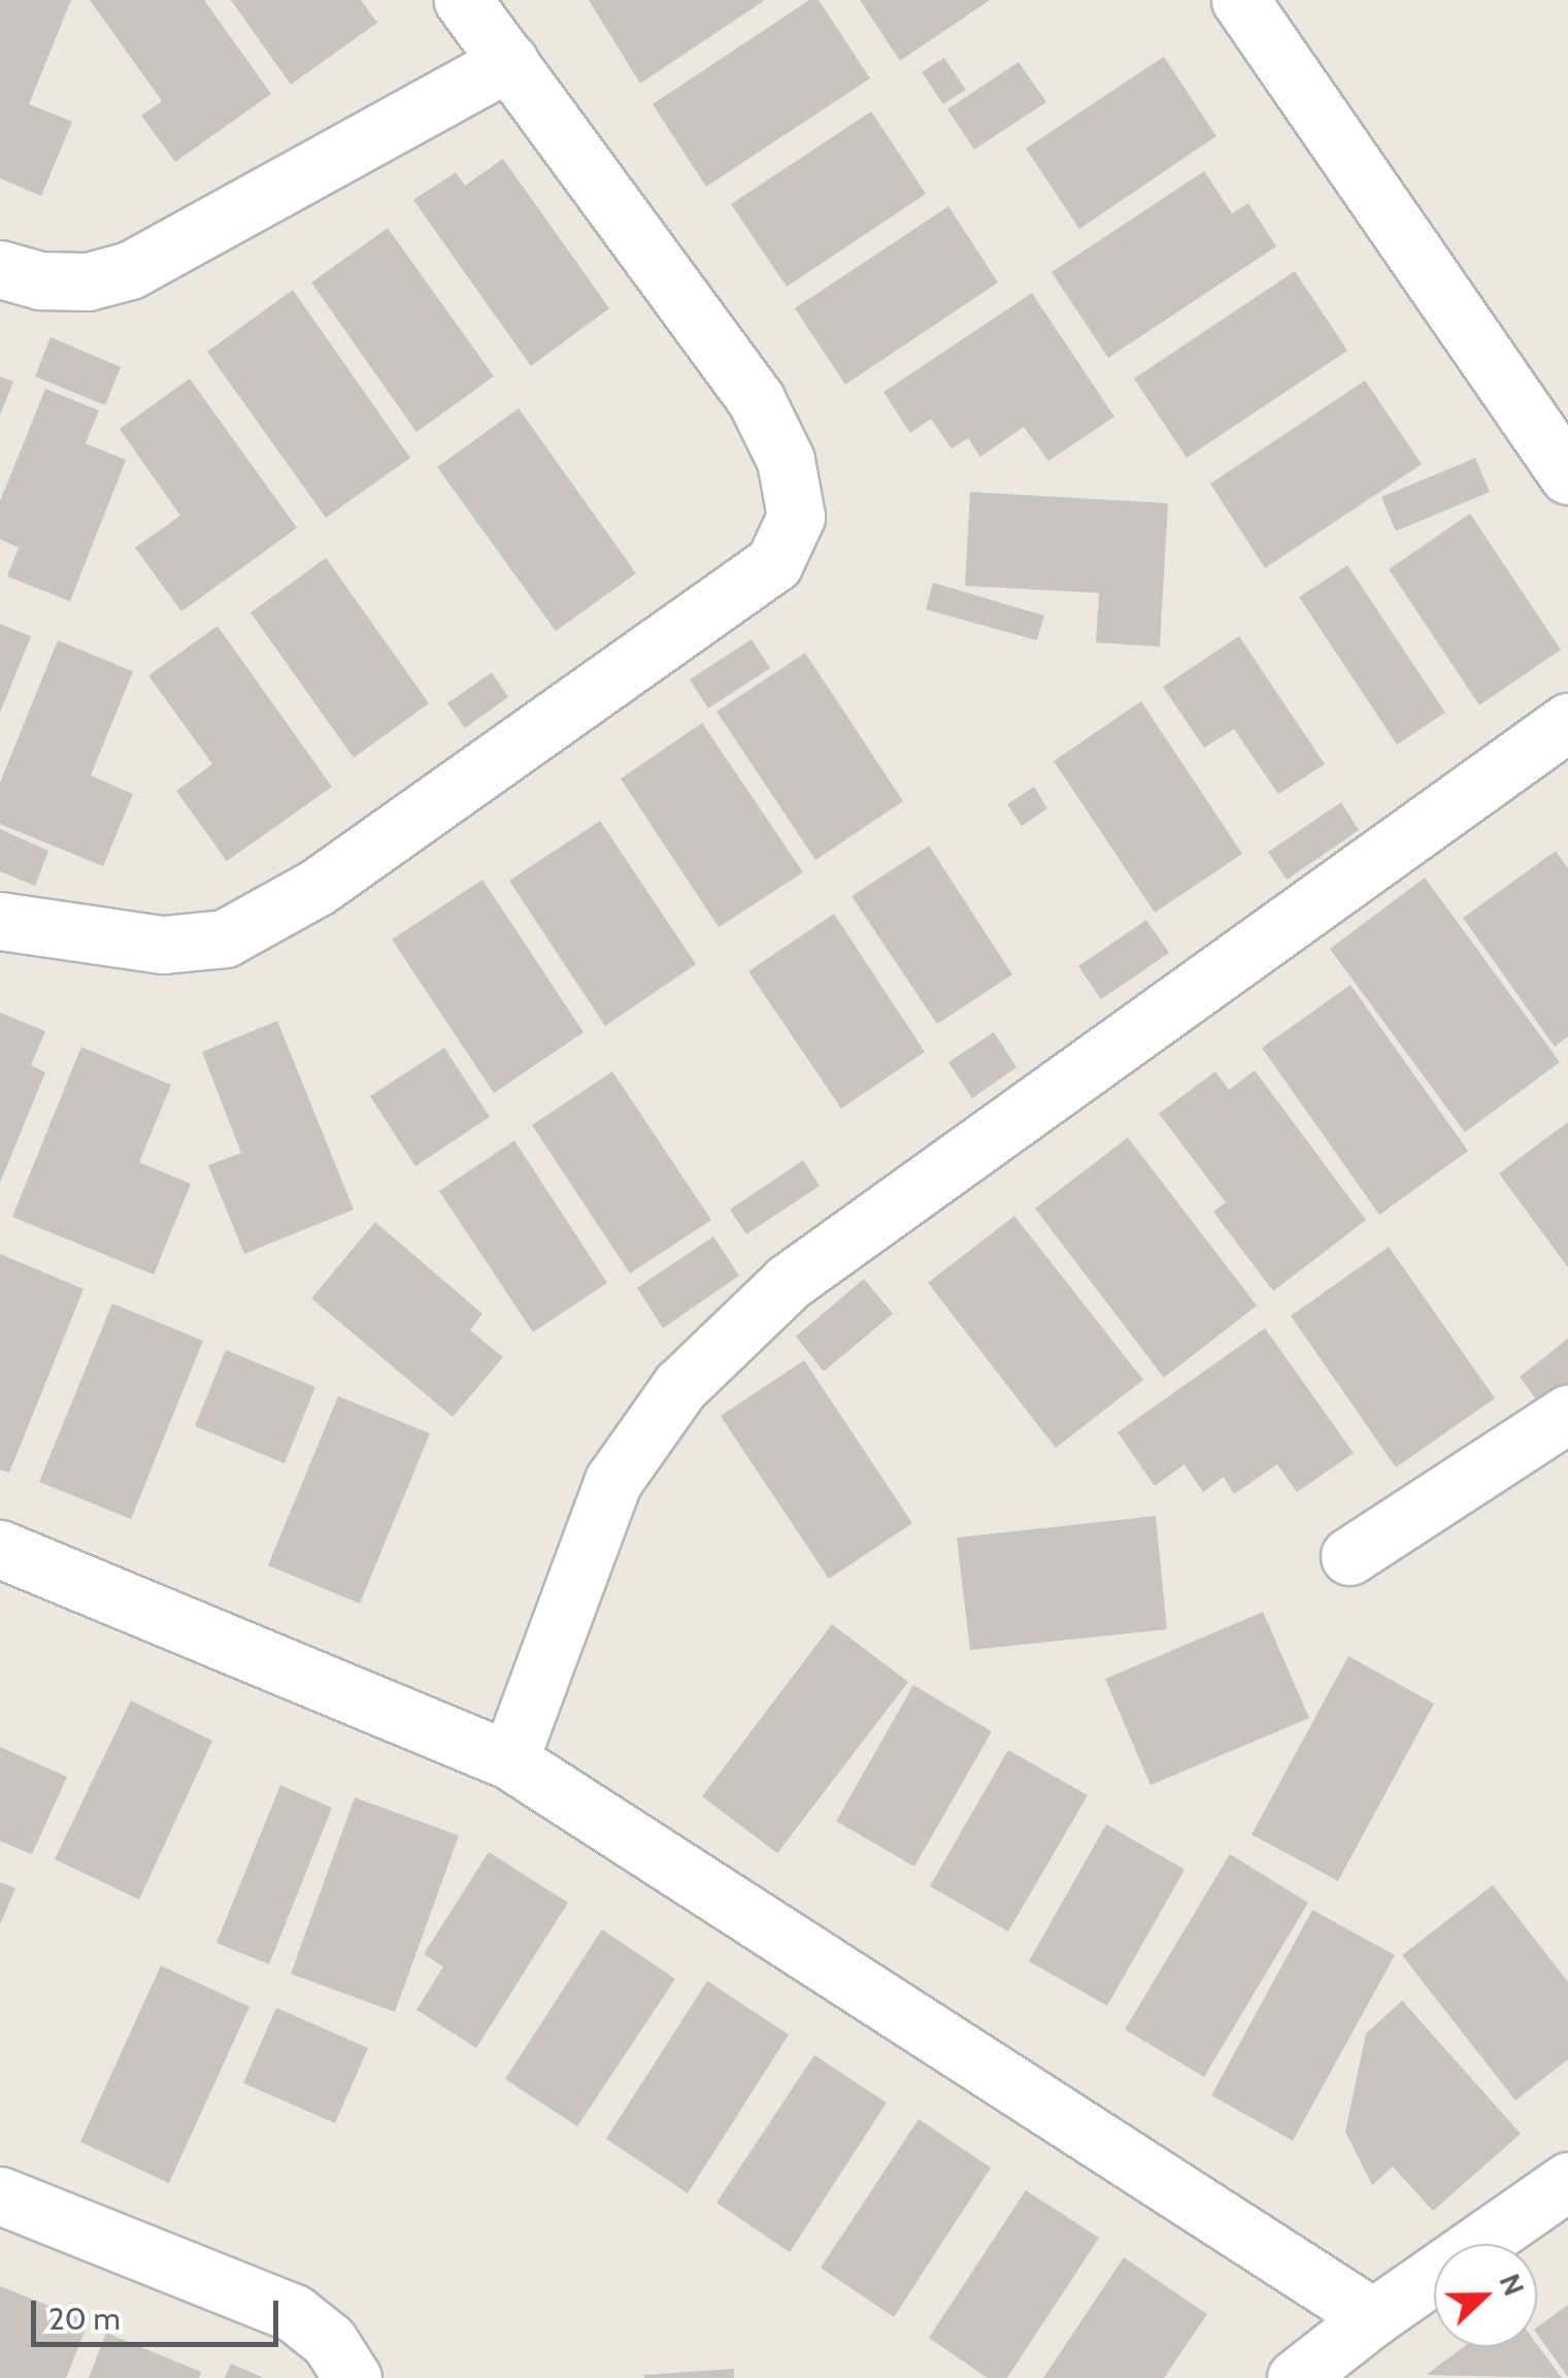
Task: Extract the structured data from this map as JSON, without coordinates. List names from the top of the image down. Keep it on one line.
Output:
{"scale_bar":"20 m","north":"right"}
